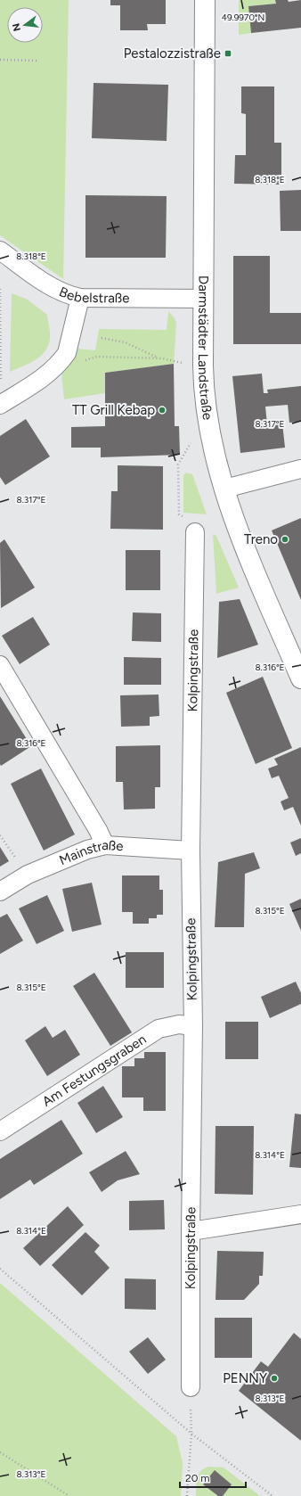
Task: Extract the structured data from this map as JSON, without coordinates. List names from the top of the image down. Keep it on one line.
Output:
{"streets":{"main road":["Darmstädter Landstraße"],"street":["Bebelstraße","Kolpingstraße","Mainstraße","Am Festungsgraben"]},"crossings":[["Bebelstraße","Darmstädter Landstraße"],["Kolpingstraße","Mainstraße"],["Kolpingstraße","Am Festungsgraben"]],"places":{"transit":["Pestalozzistraße"],"other":["TT Grill Kebap","Treno","PENNY"]},"scale_bar":"20 m","north":"left","coordinates":["49.9970°N","8.318°E","8.317°E","8.316°E","8.315°E","8.314°E","8.313°E"]}
